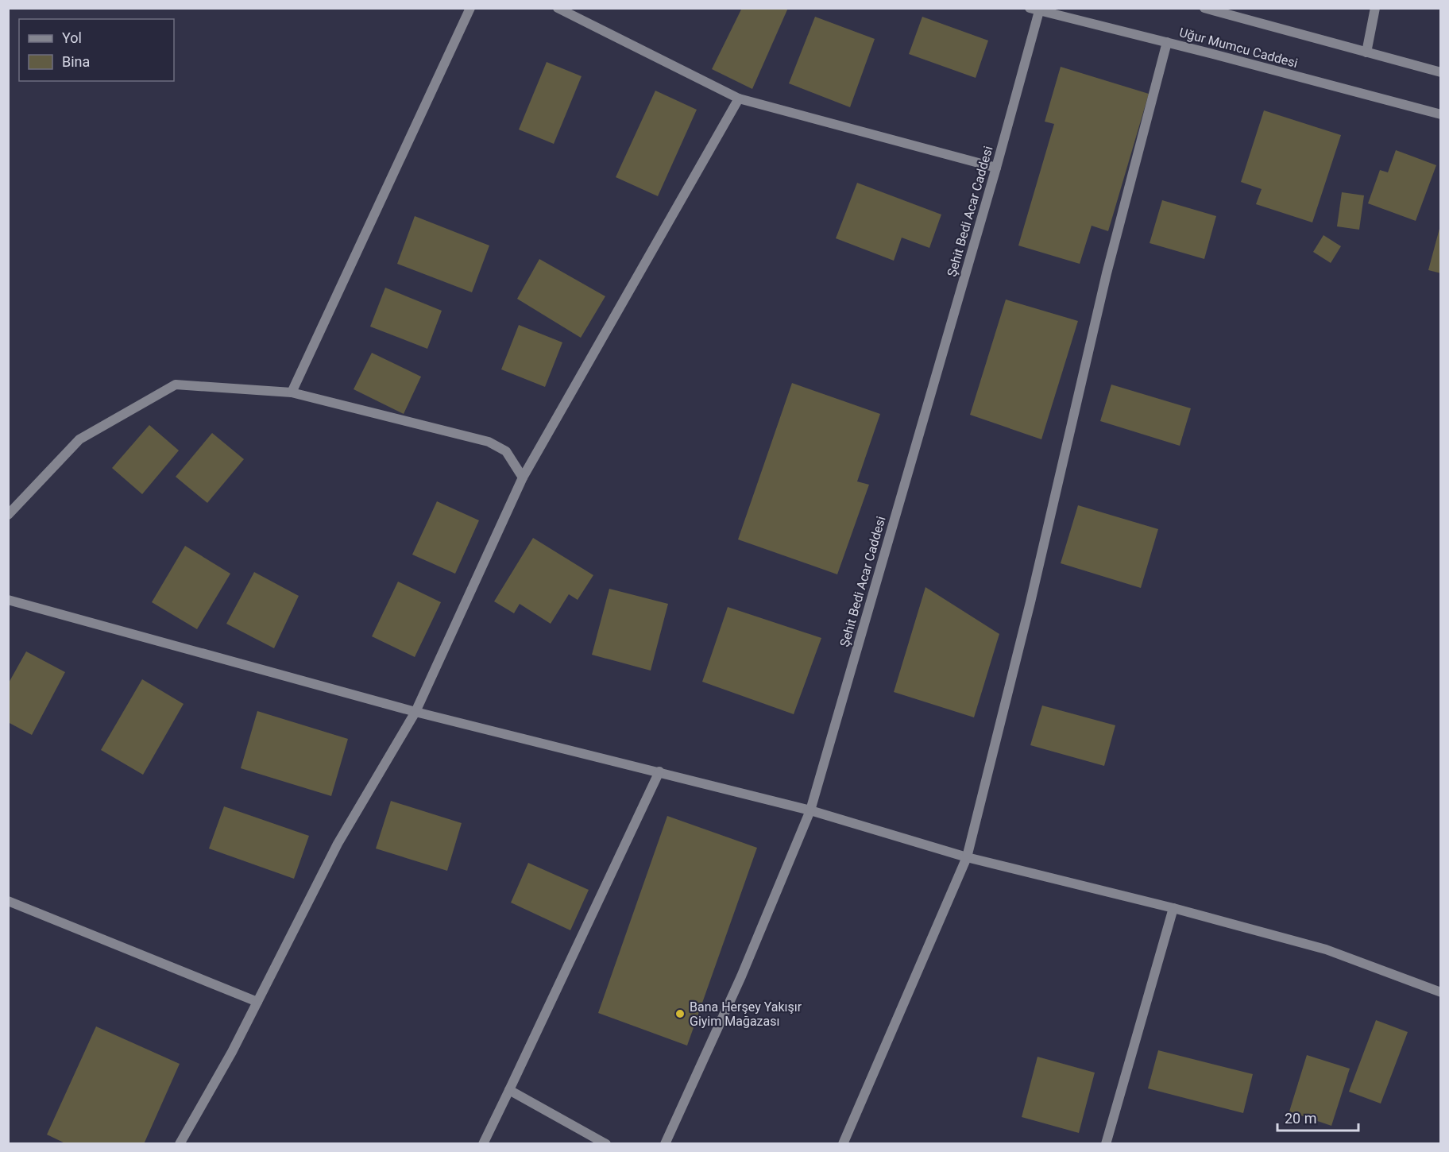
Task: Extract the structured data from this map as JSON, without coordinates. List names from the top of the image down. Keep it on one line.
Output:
{"streets":{"street":["Uğur Mumcu Caddesi","Şehit Bedi Acar Caddesi"]},"crossings":[["Uğur Mumcu Caddesi","Şehit Bedi Acar Caddesi"]],"places":["Bana Herşey Yakışır Giyim Mağazası"],"legend":["Yol","Bina"],"scale_bar":"20 m"}
